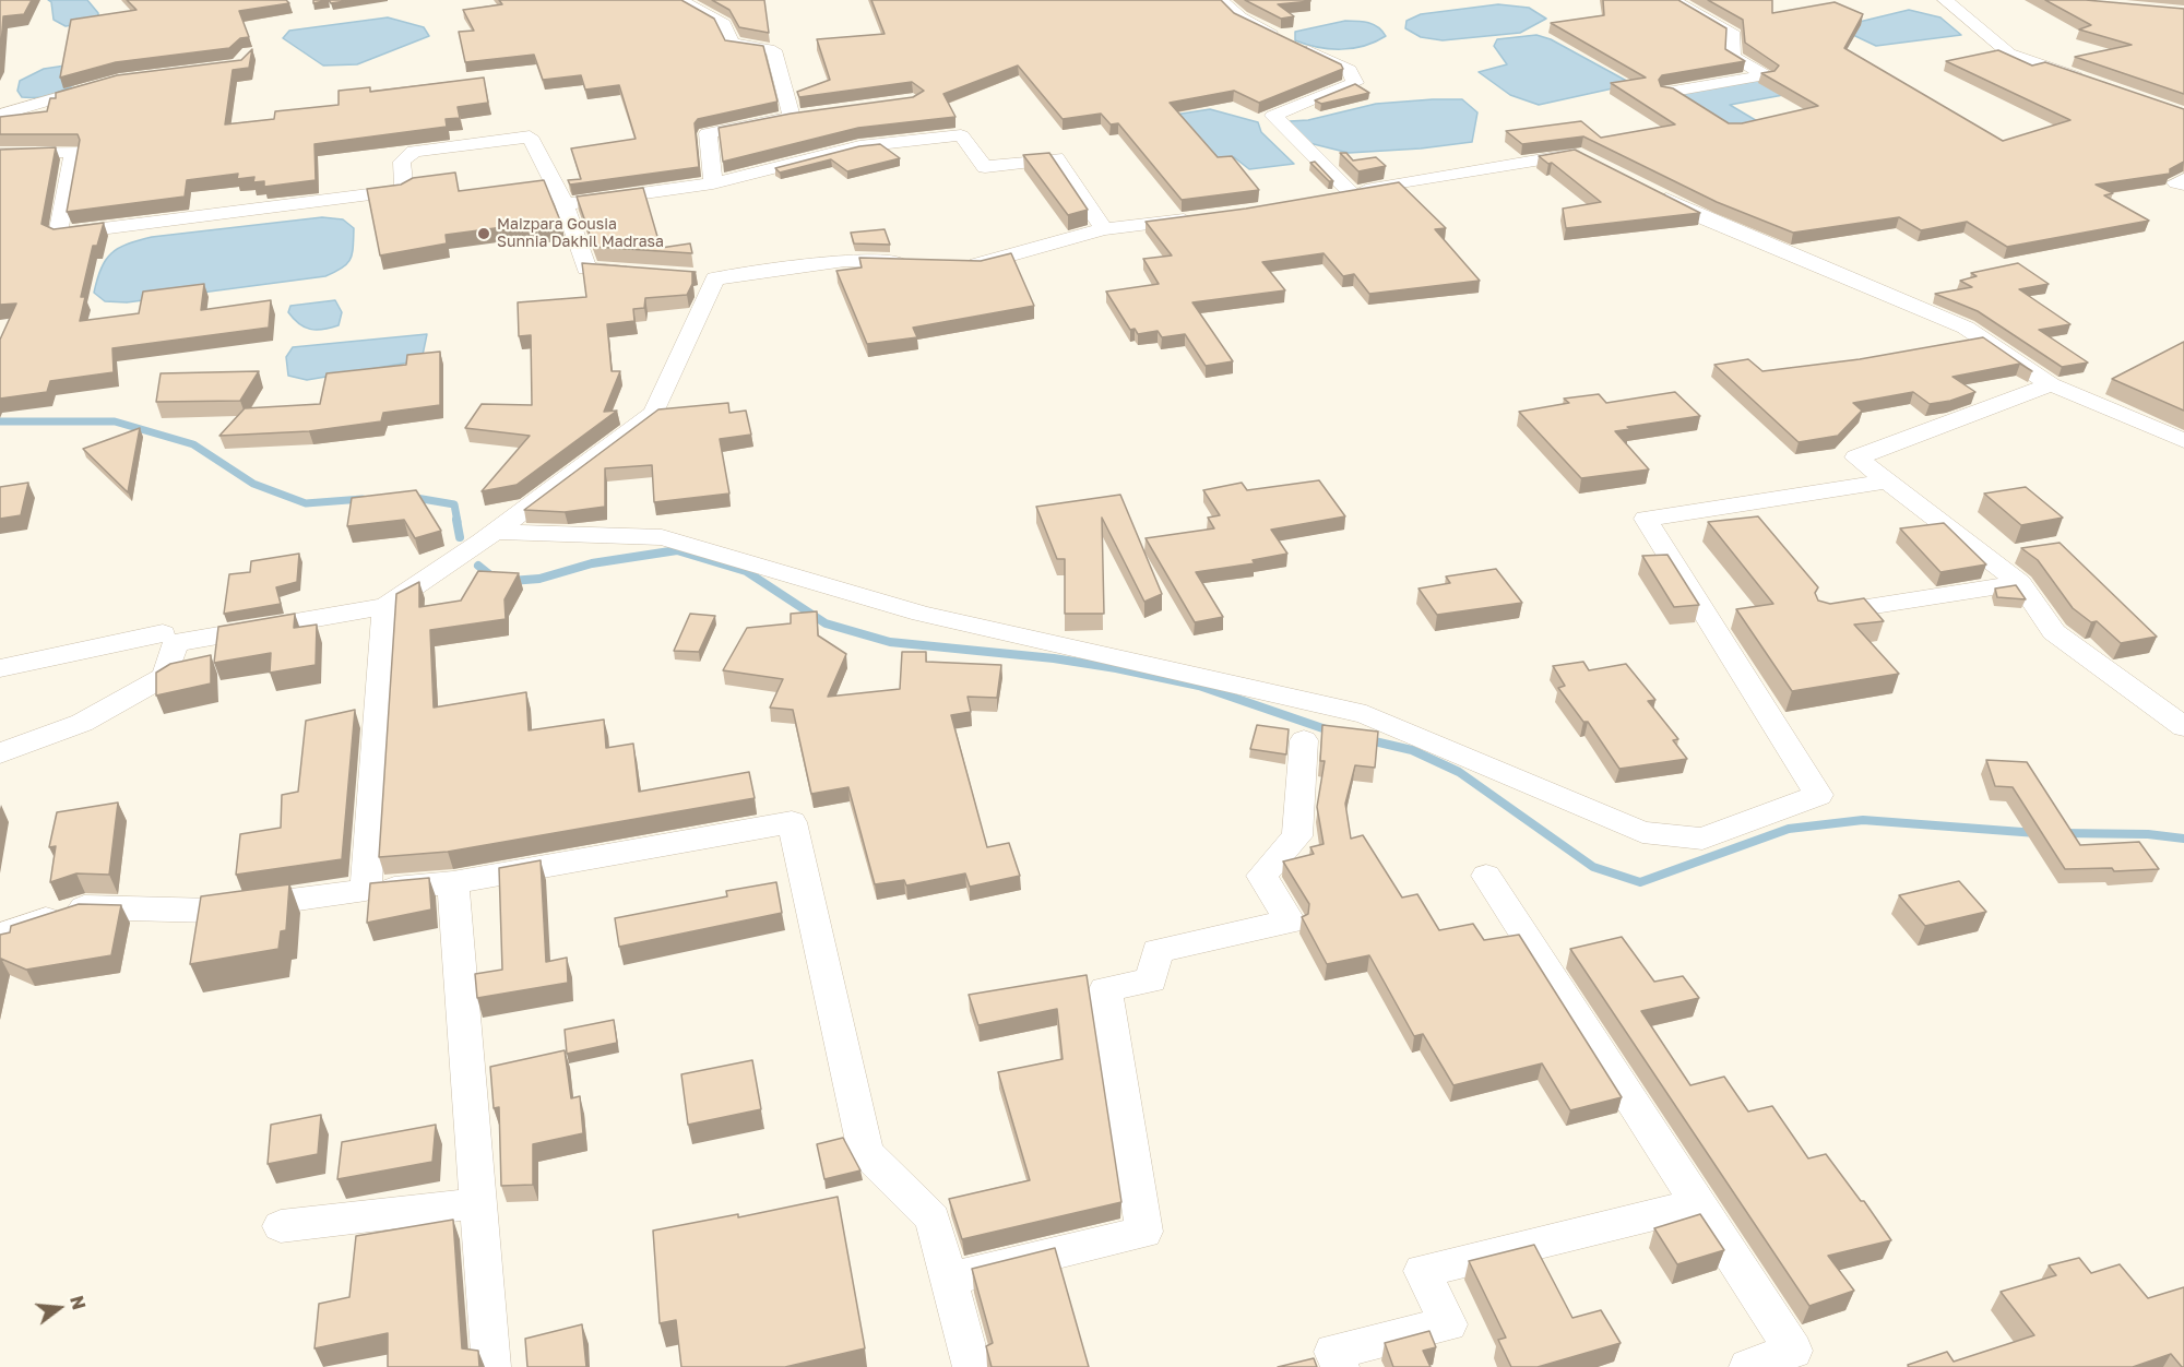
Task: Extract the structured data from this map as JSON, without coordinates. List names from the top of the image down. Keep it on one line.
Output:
{"places":["Maizpara Gousia Sunnia Dakhil Madrasa"],"north":"right"}
